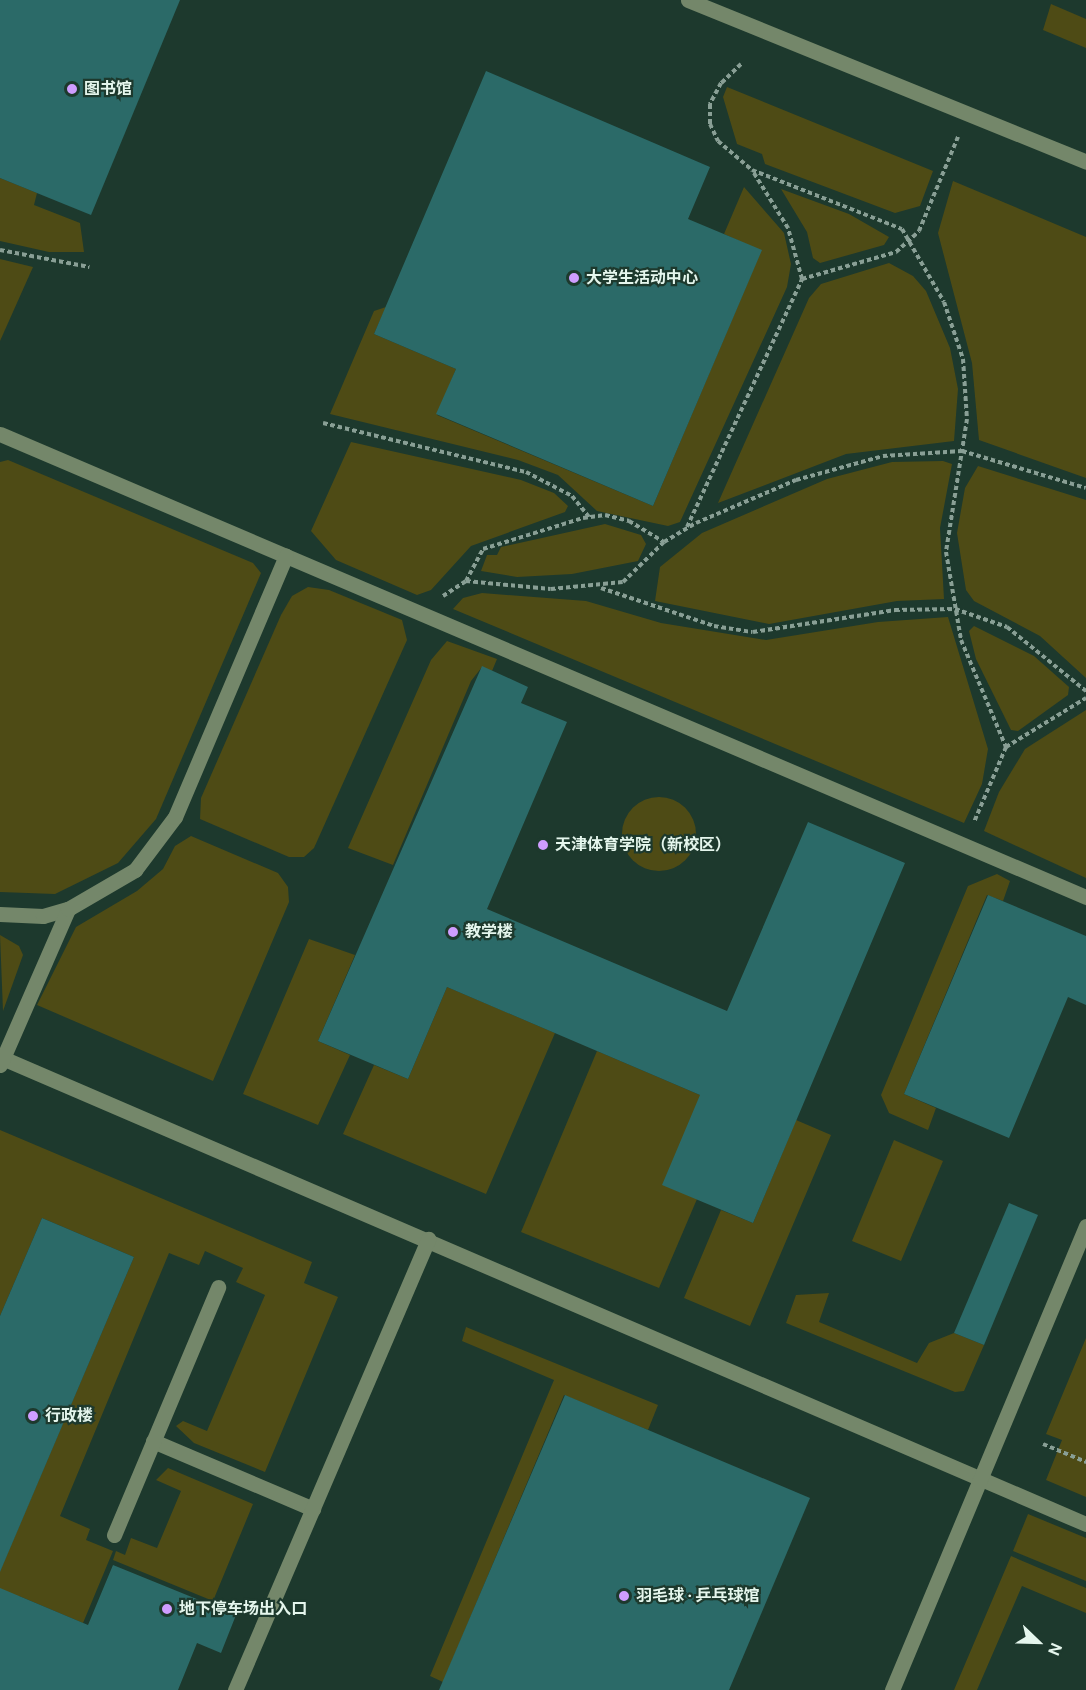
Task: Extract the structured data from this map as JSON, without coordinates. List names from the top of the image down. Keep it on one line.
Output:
{"places":["图书馆","大学生活动中心","天津体育学院（新校区）","教学楼","行政楼","羽毛球 · 乒乓球馆","地下停车场出入口"],"north":"bottom right"}
